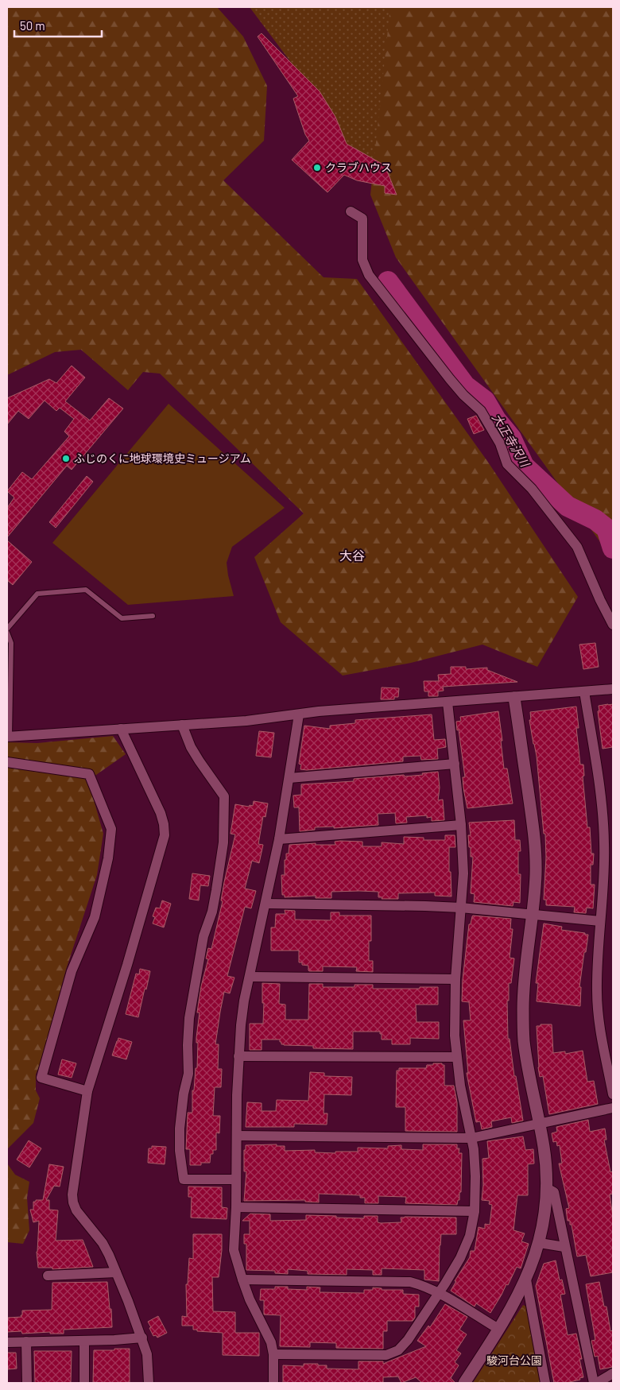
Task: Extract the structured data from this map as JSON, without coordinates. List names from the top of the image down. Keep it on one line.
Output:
{"districts":["大谷"],"water":["大正寺沢川"],"parks":["駿河台公園"],"places":["クラブハウス","ふじのくに地球環境史ミュージアム"],"scale_bar":"50 m"}
